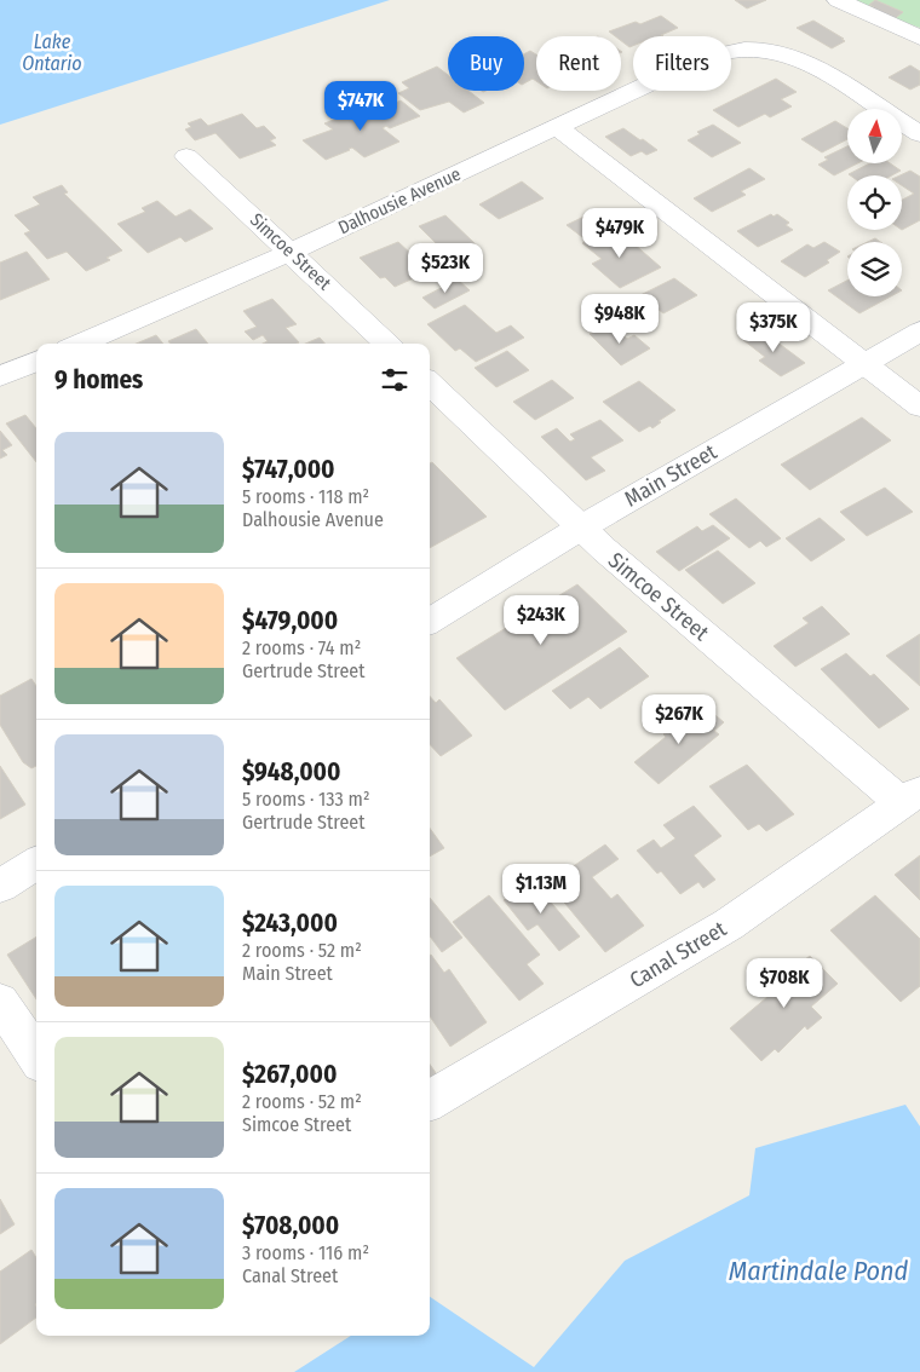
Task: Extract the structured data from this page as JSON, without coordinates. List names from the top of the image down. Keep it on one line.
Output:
{"streets":{"street":["Dalhousie Avenue","Simcoe Street","Main Street","Canal Street"]},"crossings":[["Dalhousie Avenue","Simcoe Street"],["Simcoe Street","Main Street"],["Simcoe Street","Canal Street"]],"water":["Lake Ontario","Martindale Pond"],"north":"top","page":{"chip":["Buy","Rent","Filters"],"price":["$747K","$479K","$523K","$948K","$375K","$243K","$267K","$1.13M","$708K"],"heading":"9 homes","list":[{"name":"$747,000","note":"5 rooms · 118 m² · Dalhousie Avenue"},{"name":"$479,000","note":"2 rooms · 74 m² · Gertrude Street"},{"name":"$948,000","note":"5 rooms · 133 m² · Gertrude Street"},{"name":"$243,000","note":"2 rooms · 52 m² · Main Street"},{"name":"$267,000","note":"2 rooms · 52 m² · Simcoe Street"},{"name":"$708,000","note":"3 rooms · 116 m² · Canal Street"}]}}
